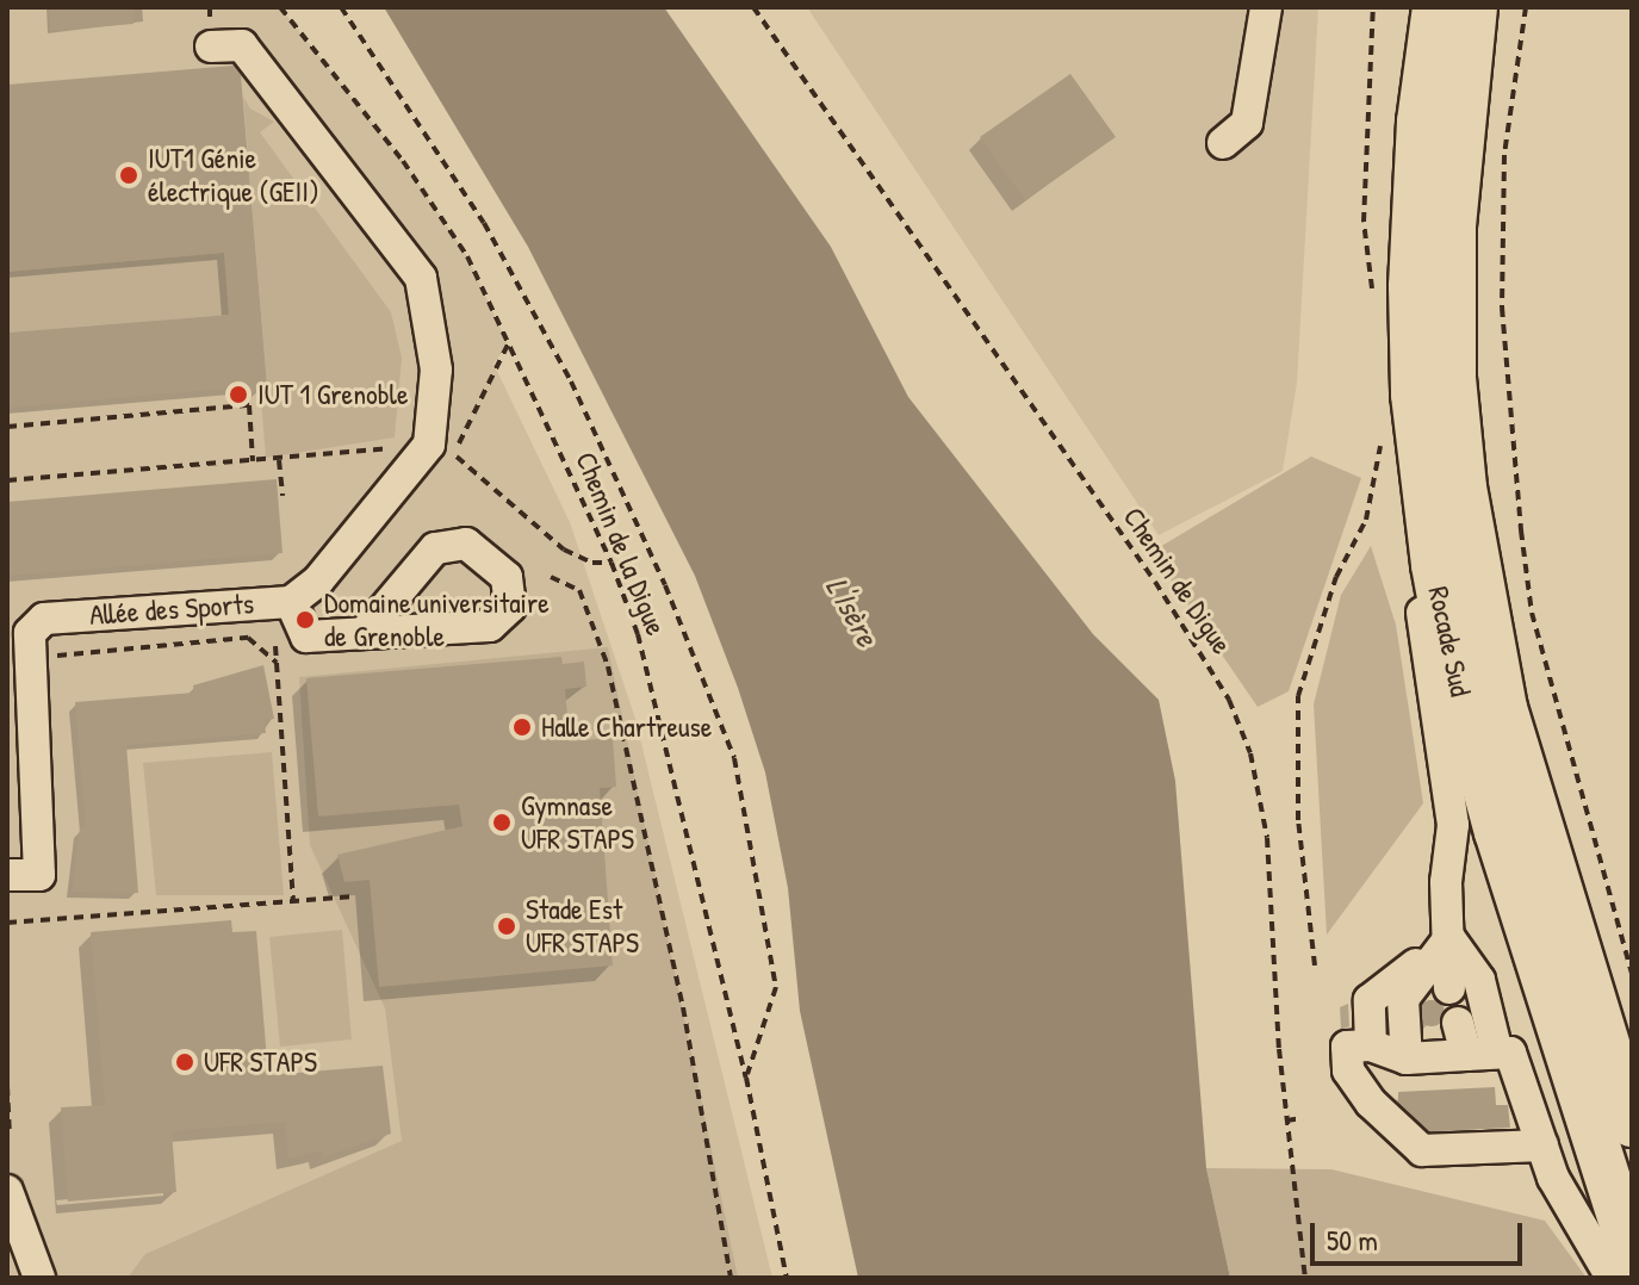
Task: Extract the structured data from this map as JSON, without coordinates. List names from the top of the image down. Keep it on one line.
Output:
{"streets":{"highway":["Rocade Sud"],"street":["Allée des Sports"],"path":["Chemin de la Digue","Chemin de Digue"]},"water":["L'Isère"],"places":["IUT1 Génie électrique (GEII)","IUT 1 Grenoble","Domaine universitaire de Grenoble","Halle Chartreuse","Gymnase UFR STAPS","Stade Est UFR STAPS","UFR STAPS"],"scale_bar":"50 m"}
